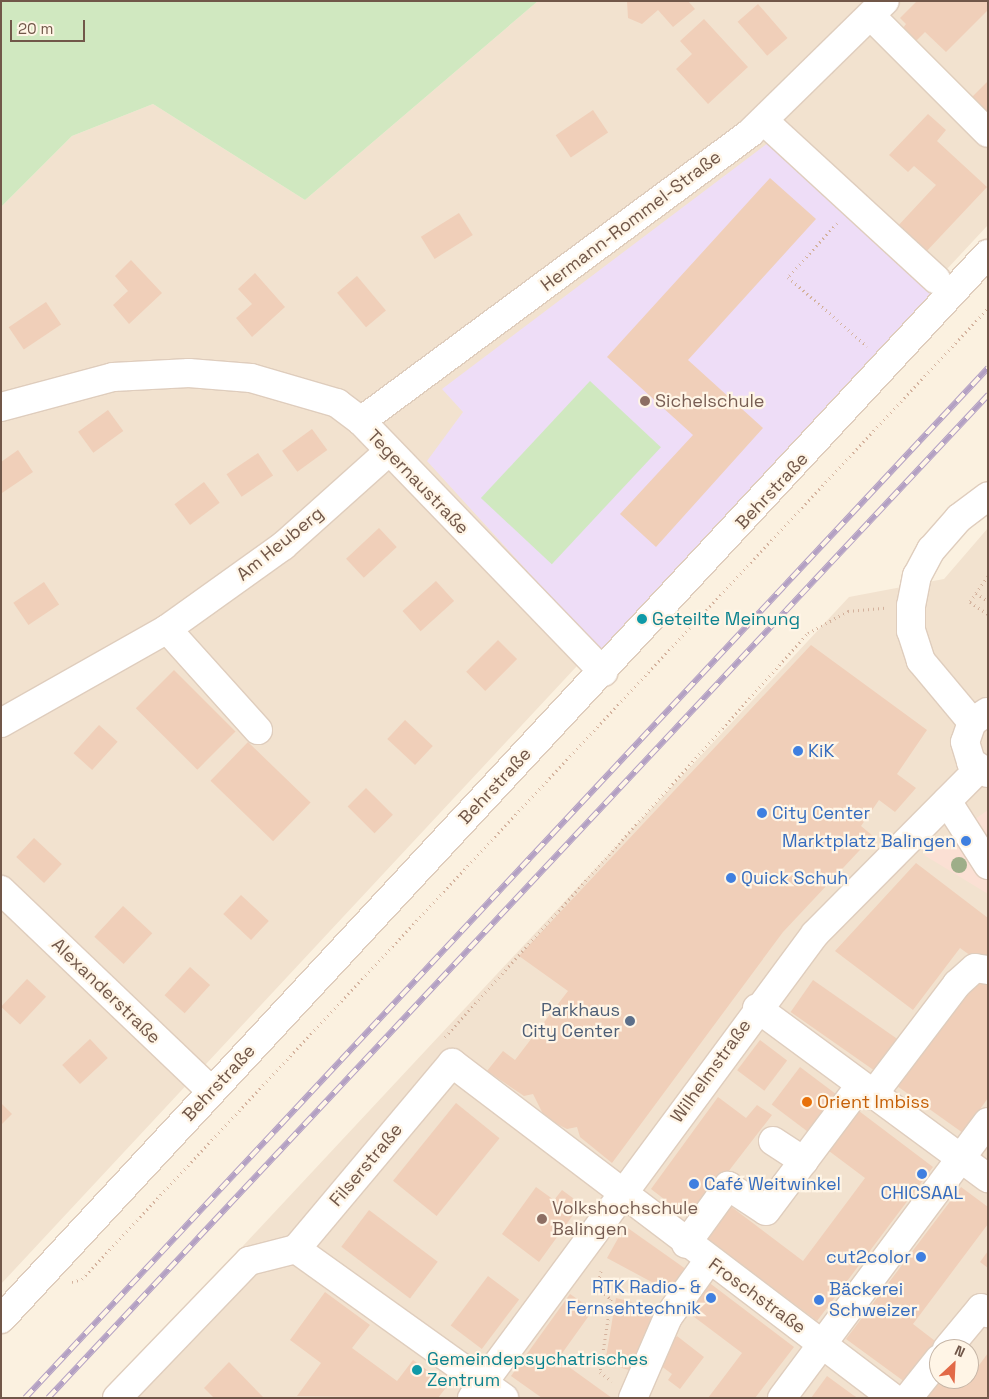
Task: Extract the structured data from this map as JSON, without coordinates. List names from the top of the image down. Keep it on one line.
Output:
{"streets":{"street":["Hermann-Rommel-Straße","Tegernaustraße","Behrstraße","Am Heuberg","Alexanderstraße","Wilhelmstraße","Filserstraße","Froschstraße"]},"crossings":[["Hermann-Rommel-Straße","Tegernaustraße"],["Tegernaustraße","Behrstraße"],["Tegernaustraße","Am Heuberg"],["Behrstraße","Alexanderstraße"],["Wilhelmstraße","Filserstraße"],["Wilhelmstraße","Froschstraße"],["Filserstraße","Froschstraße"]],"places":["Sichelschule","Geteilte Meinung","KiK","City Center","Marktplatz Balingen","Quick Schuh","Parkhaus City Center","Orient Imbiss","CHICSAAL","Café Weitwinkel","Volkshochschule Balingen","cut2color","RTK Radio- & Fernsehtechnik","Bäckerei Schweizer","Gemeindepsychatrisches Zentrum"],"scale_bar":"20 m","north":"top right"}
